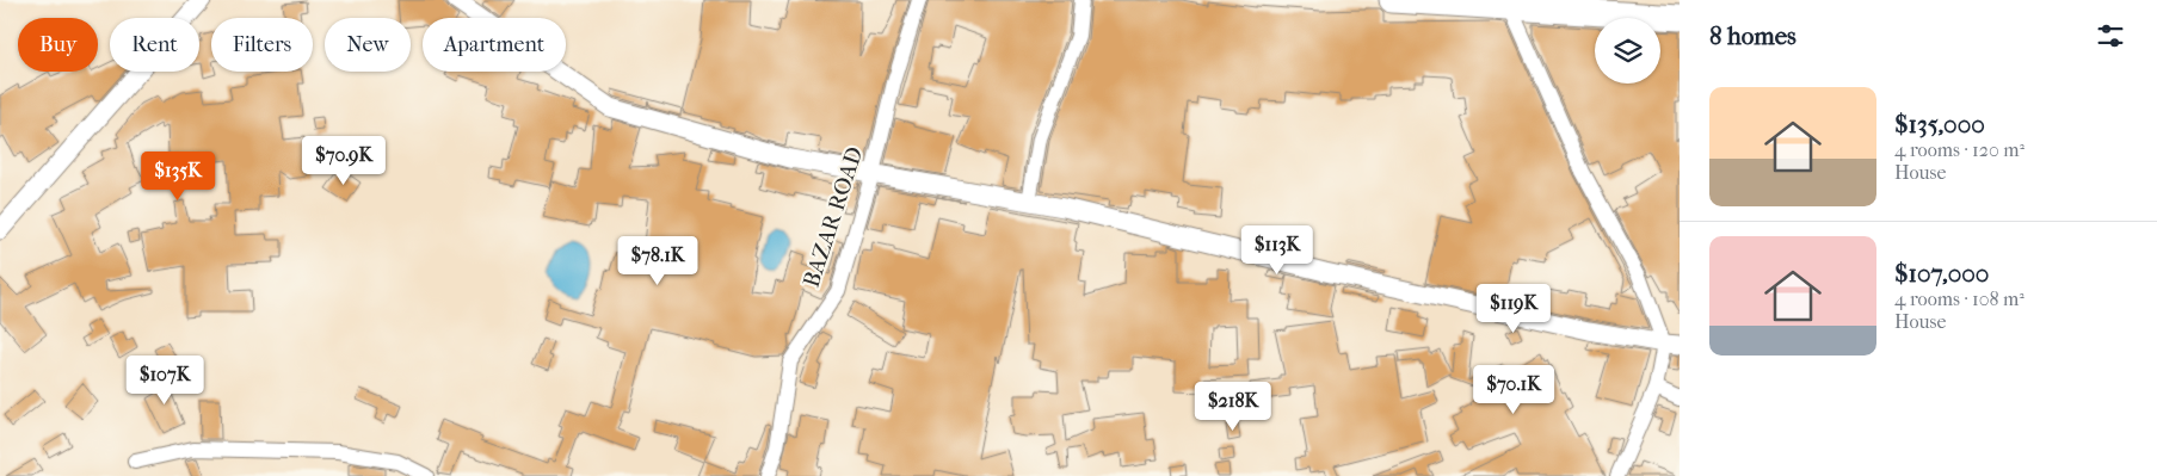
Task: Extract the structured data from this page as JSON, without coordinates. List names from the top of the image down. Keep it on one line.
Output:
{"streets":{"street":["BAZAR ROAD"]},"page":{"heading":"8 homes","chip":["Buy","Rent","Filters","New","Apartment"],"list":[{"name":"$135,000","note":"4 rooms · 120 m² · House"},{"name":"$107,000","note":"4 rooms · 108 m² · House"}],"price":["$70.9K","$135K","$113K","$78.1K","$119K","$107K","$70.1K","$218K"]}}
